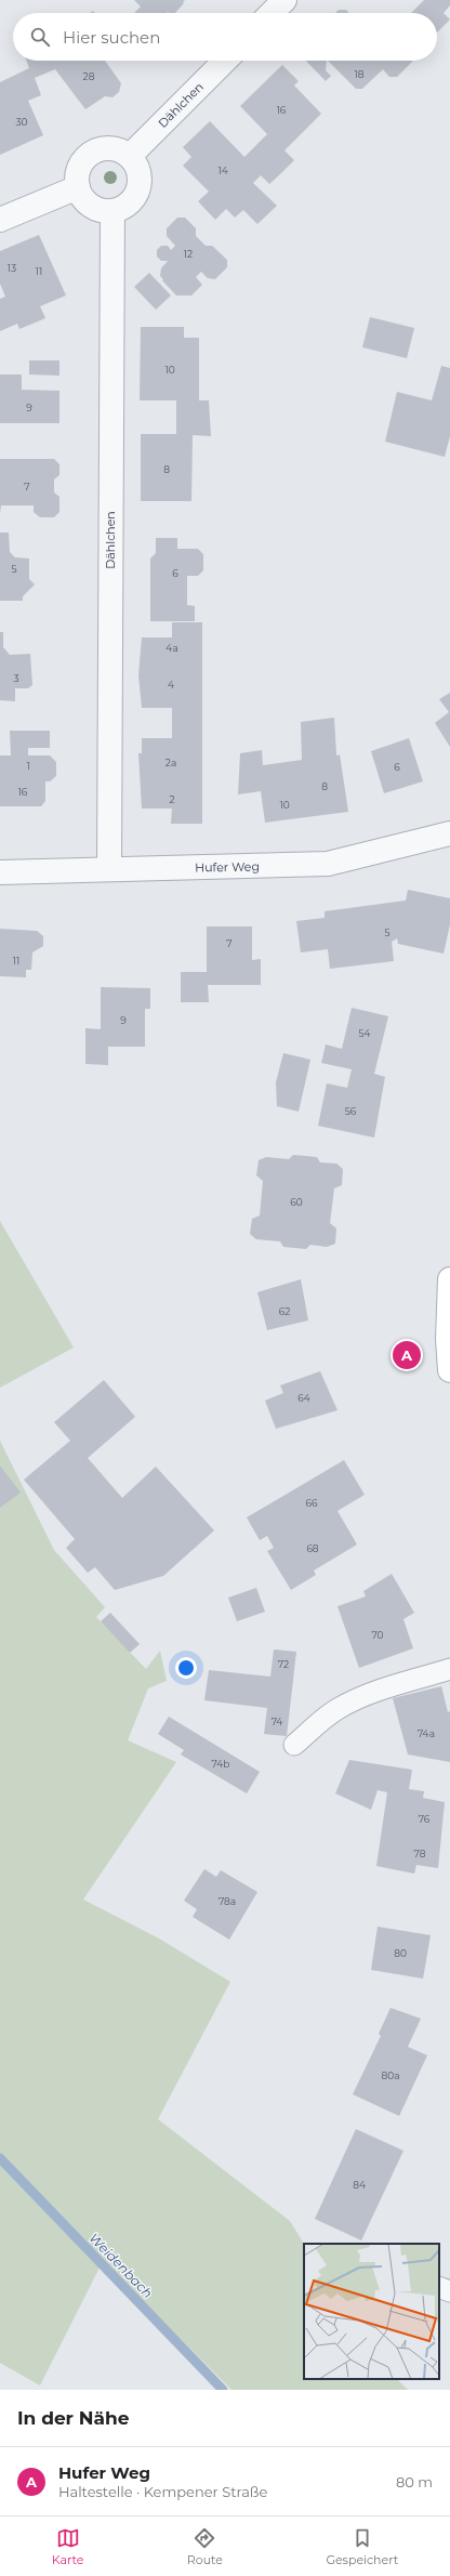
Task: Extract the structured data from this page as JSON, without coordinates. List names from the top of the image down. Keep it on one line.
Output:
{"streets":{"street":["Dählchen","Hufer Weg"]},"crossings":[["Dählchen","Hufer Weg"]],"water":["Weidenbach"],"house_numbers":["18","28","16","30","14","12","13","11","10","9","8","7","5","6","4a","3","4","2a","1","6","8","16","2","10","5","7","11","9","54","56","60","62","64","66","68","70","72","74","74a","74b","76","78","78a","80","80a","84"],"page":{"search":"Hier suchen","pins":"A","heading":"In der Nähe","list":[{"mark":"A","name":"Hufer Weg","note":"Haltestelle · Kempener Straße","value":"80 m"}],"nav":["Karte","Route","Gespeichert"]}}
